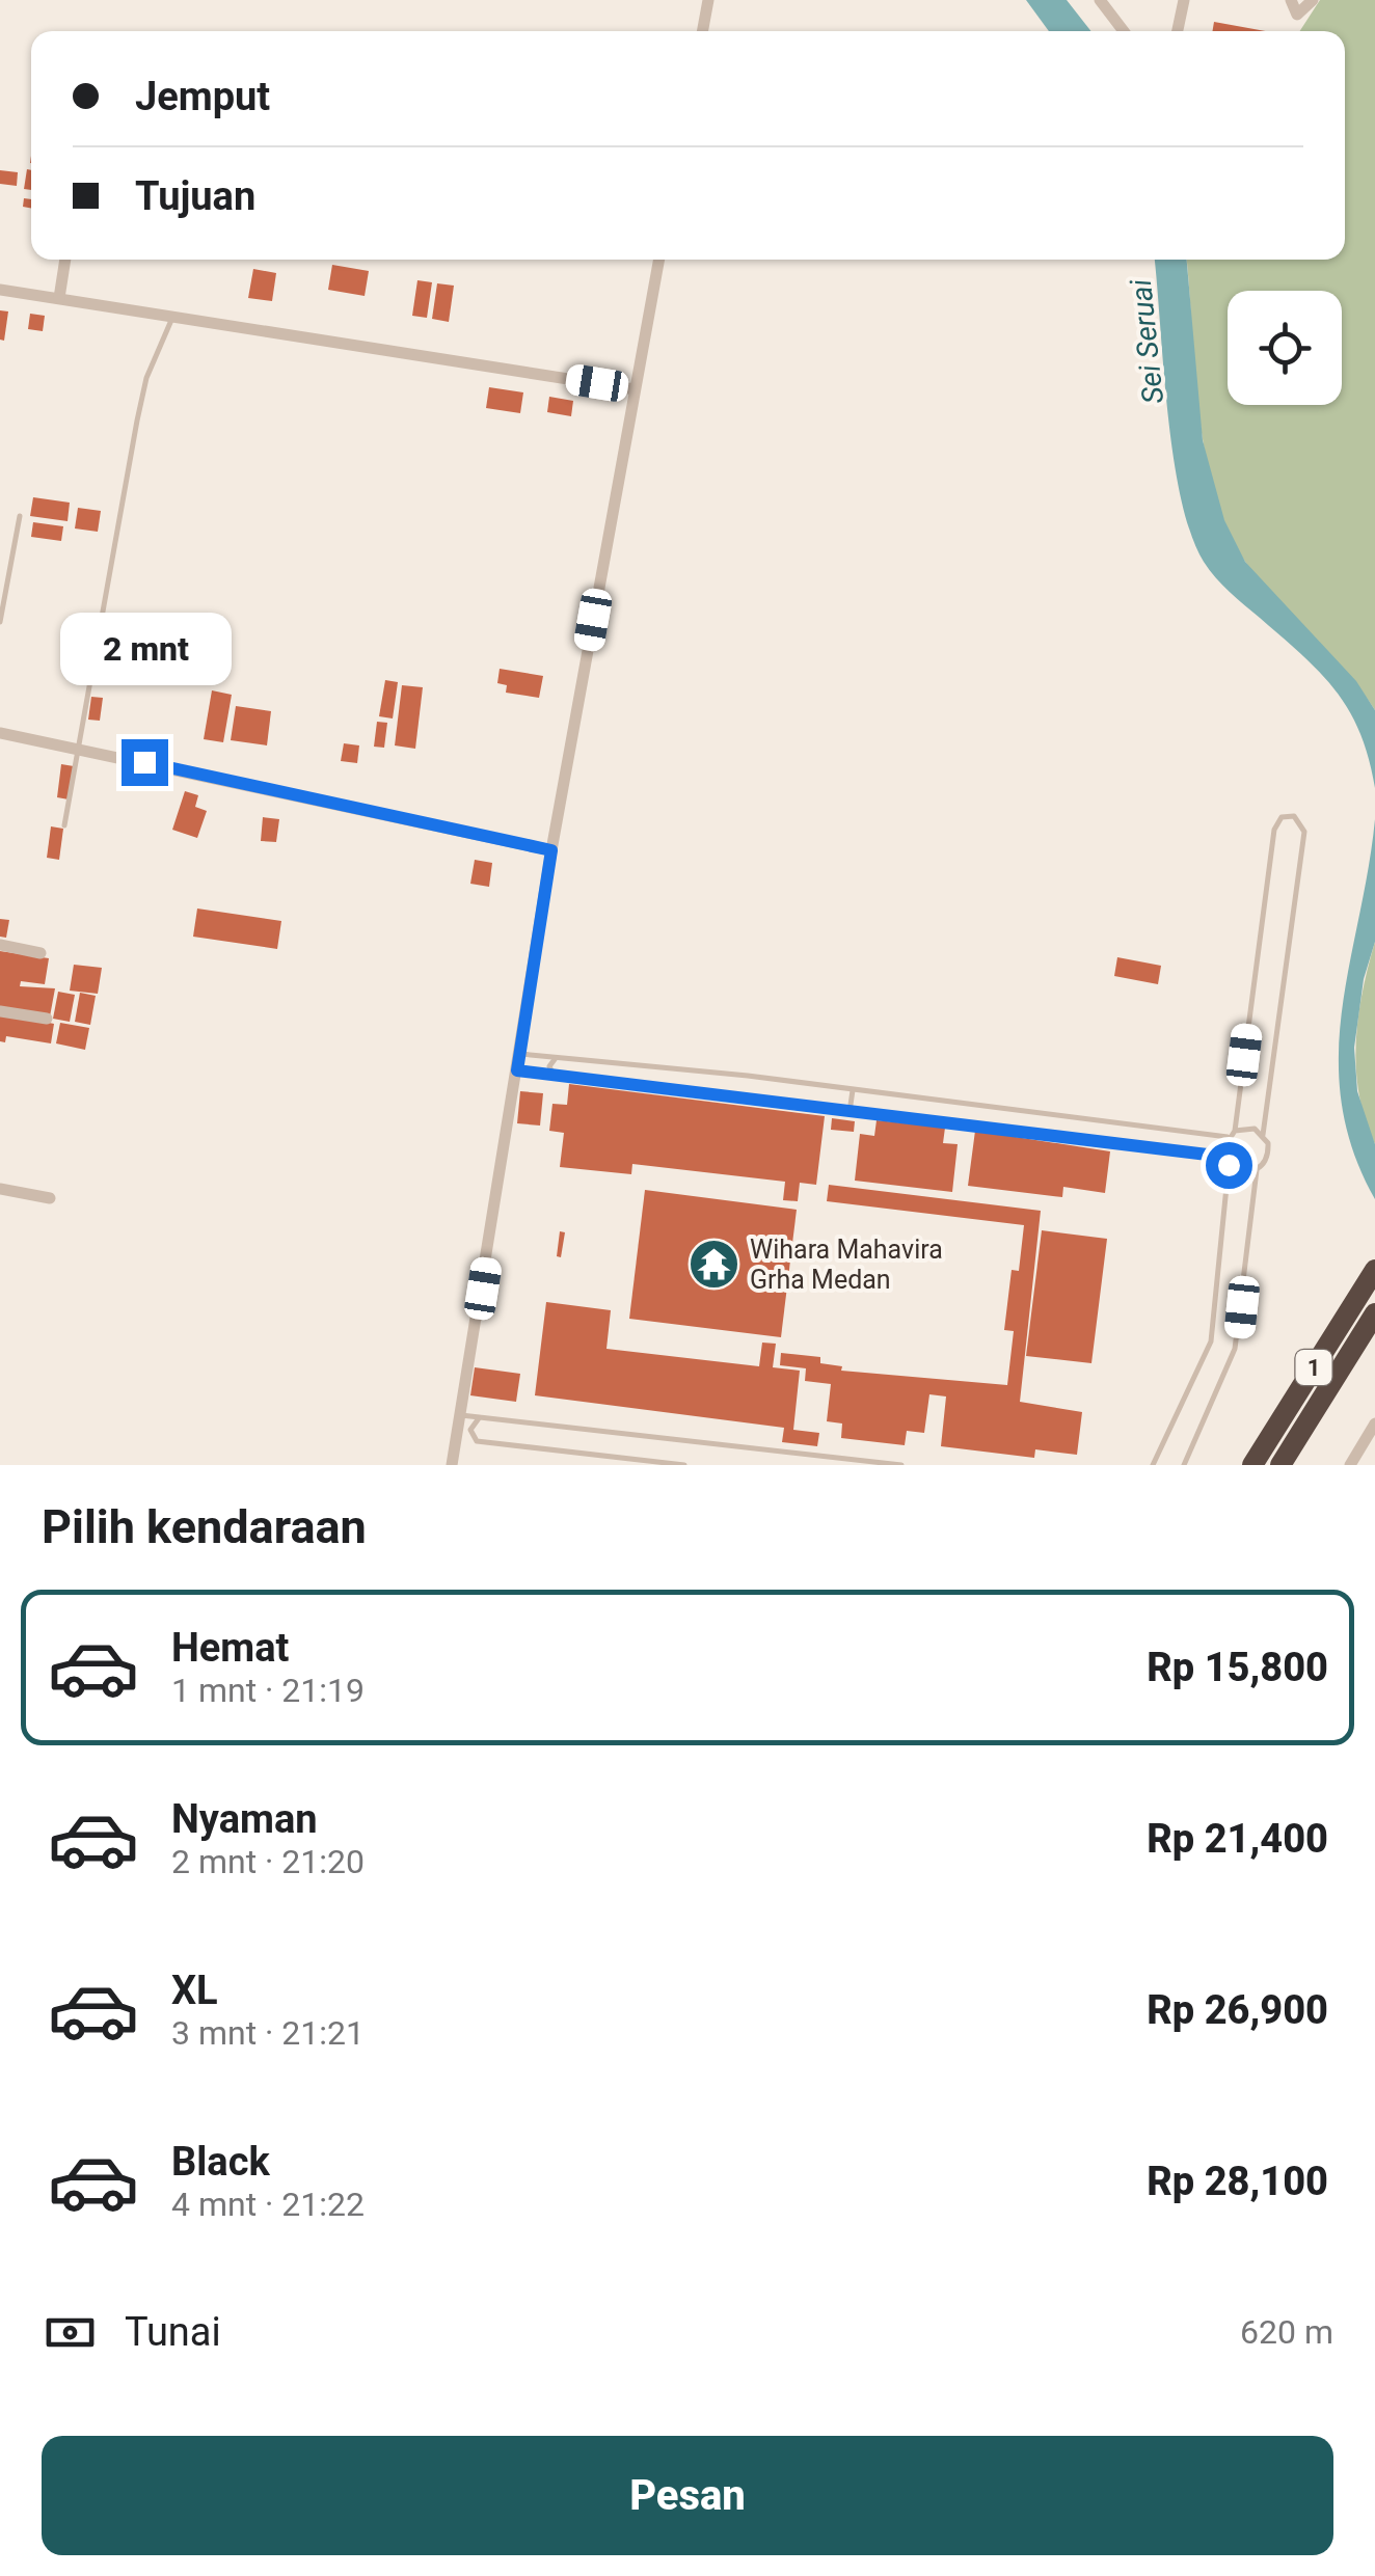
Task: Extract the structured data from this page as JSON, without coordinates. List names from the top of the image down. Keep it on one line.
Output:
{"streets":{"highway":["1"]},"water":["Sei Seruai"],"places":{"temple":["Wihara Mahavira Grha Medan"]},"page":{"banner":["Jemput","Tujuan"],"bubble":"2 mnt","heading":"Pilih kendaraan","list":[{"name":"Hemat","note":"1 mnt · 21:19","value":"Rp 15,800"},{"name":"Nyaman","note":"2 mnt · 21:20","value":"Rp 21,400"},{"name":"XL","note":"3 mnt · 21:21","value":"Rp 26,900"},{"name":"Black","note":"4 mnt · 21:22","value":"Rp 28,100"}],"pay":["Tunai","620 m"],"buttons":"Pesan"}}
